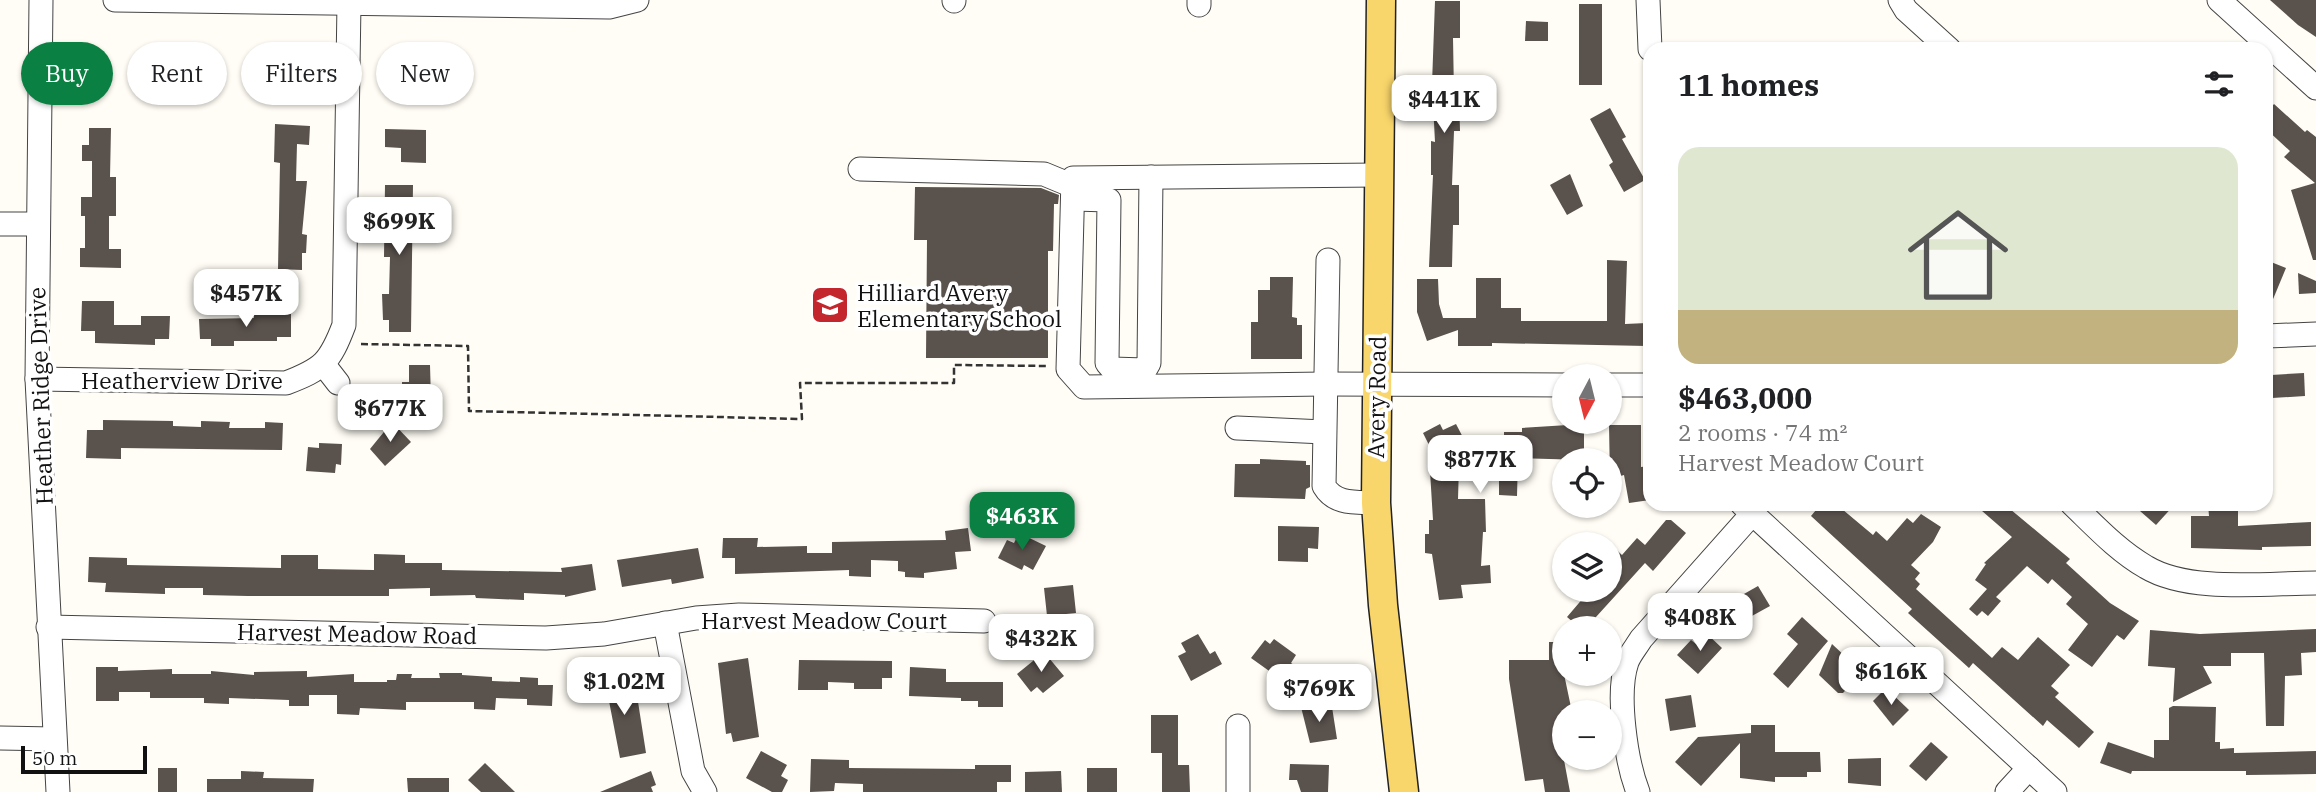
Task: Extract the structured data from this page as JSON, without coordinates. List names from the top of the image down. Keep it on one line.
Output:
{"streets":{"main road":["Avery Road"],"street":["Heatherview Drive","Heather Ridge Drive","Harvest Meadow Court","Harvest Meadow Road"]},"crossings":[["Heatherview Drive","Heather Ridge Drive"],["Heather Ridge Drive","Harvest Meadow Road"],["Harvest Meadow Court","Harvest Meadow Road"]],"places":{"school or university":["Hilliard Avery Elementary School"]},"scale_bar":"50 m","north":"bottom","page":{"chip":["Buy","Rent","Filters","New"],"heading":"11 homes","price":["$441K","$699K","$457K","$677K","$877K","$463K","$408K","$432K","$616K","$1.02M","$769K"],"list":[{"name":"$463,000","note":"2 rooms · 74 m² · Harvest Meadow Court"}],"map_buttons":["+","−"],"scale":"50 m"}}
